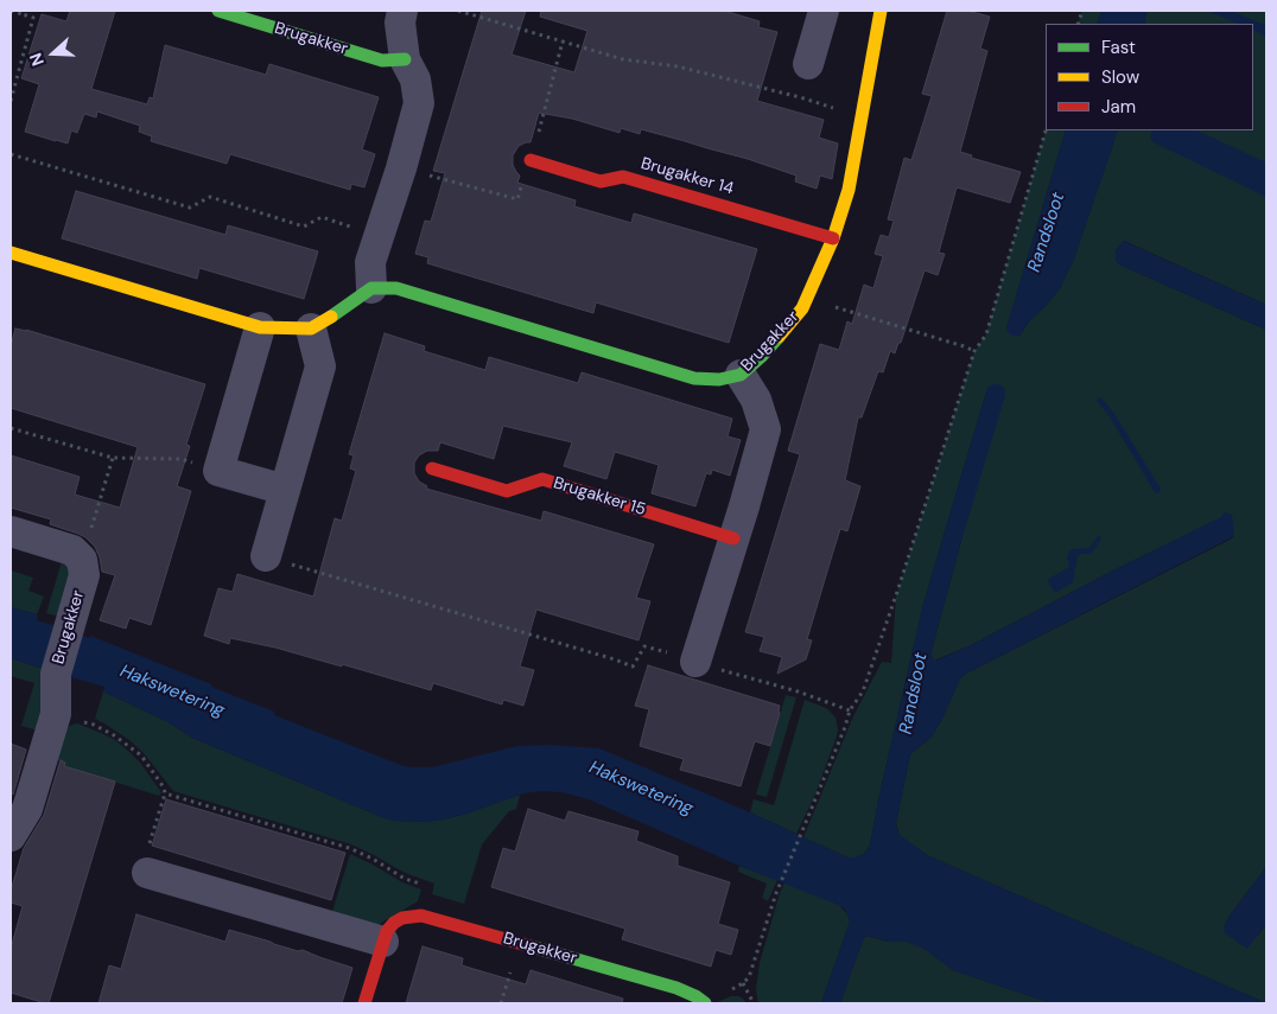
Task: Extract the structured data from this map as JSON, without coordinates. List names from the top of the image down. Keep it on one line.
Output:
{"streets":{"street":["Brugakker","Brugakker 14","Brugakker 15"]},"crossings":[["Brugakker","Brugakker 14"]],"water":["Randsloot","Hakswetering"],"legend":["Fast","Slow","Jam"],"north":"left"}
